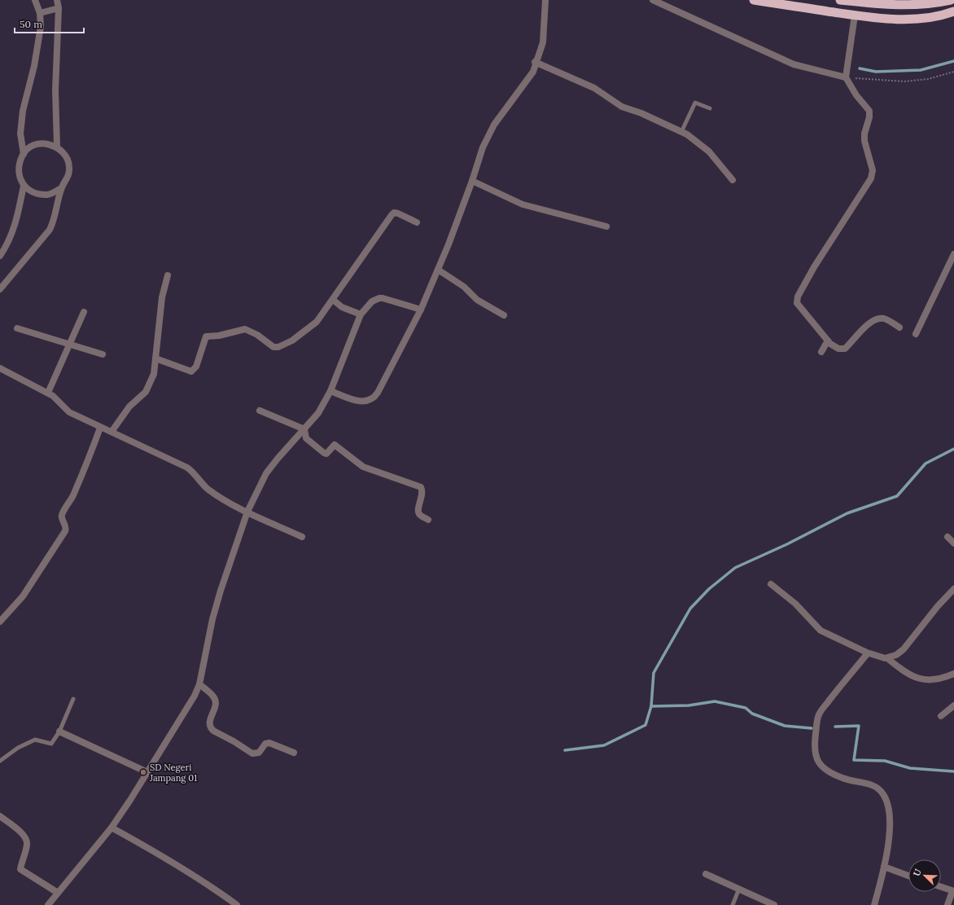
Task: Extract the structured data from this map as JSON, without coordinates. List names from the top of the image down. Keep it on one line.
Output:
{"places":["SD Negeri Jampang 01"],"scale_bar":"50 m","north":"top left"}
